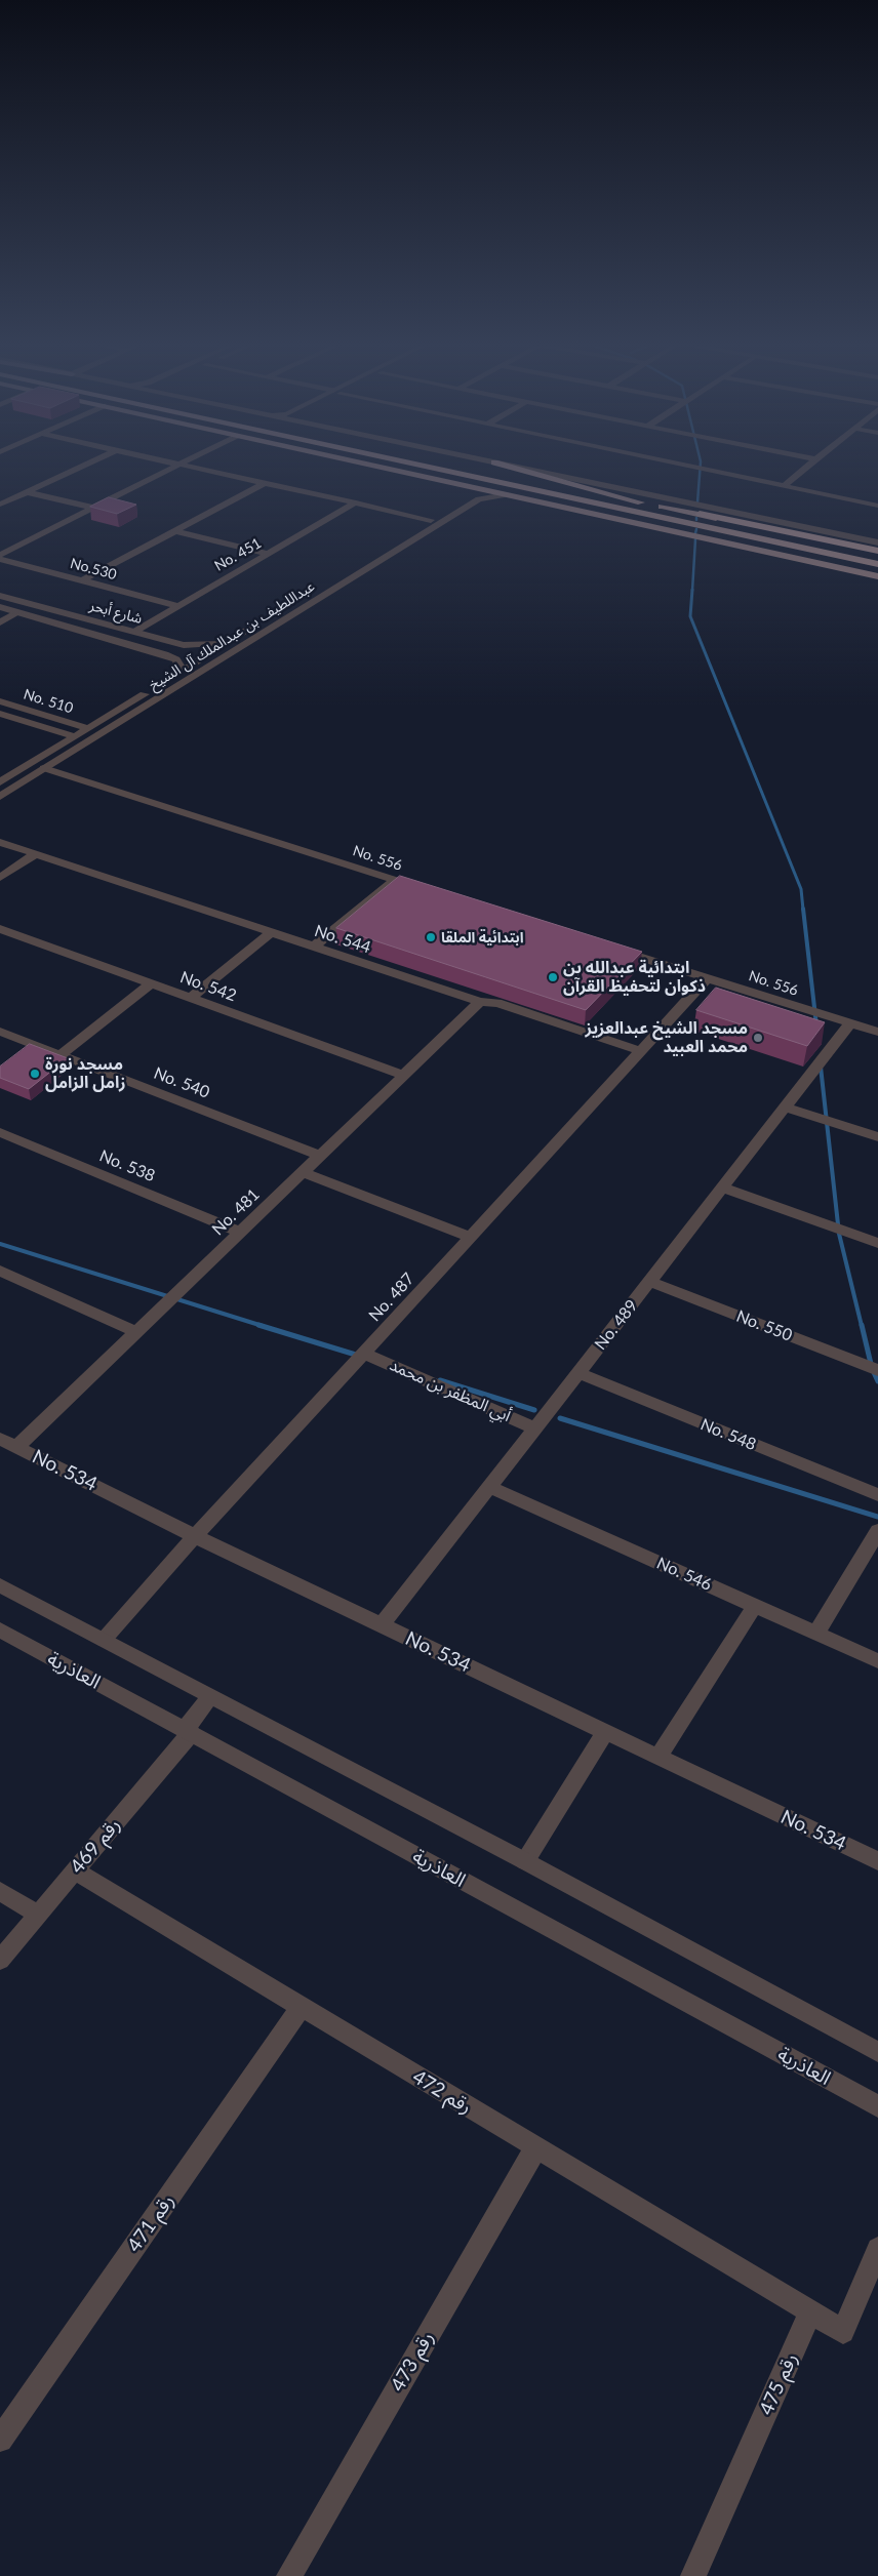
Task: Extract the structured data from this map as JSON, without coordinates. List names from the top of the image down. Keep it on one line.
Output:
{"streets":{"street":["No. 451","No.530","شارع أبحر","عبداللطيف بن عبدالملك آل الشيخ","No. 510","No. 556","No. 544","No. 542","No. 540","No. 538","No. 481","No. 487","No. 489","No. 550","أبي المظفر بن محمد","No. 548","No. 534","No. 546","العاذرية","رقم 469","رقم 472","رقم 471","رقم 473","رقم 475"]},"crossings":[["No. 451","No.530"],["No. 451","شارع أبحر"],["شارع أبحر","عبداللطيف بن عبدالملك آل الشيخ"],["عبداللطيف بن عبدالملك آل الشيخ","No. 510"],["عبداللطيف بن عبدالملك آل الشيخ","No. 556"],["No. 556","No. 487"],["No. 556","No. 489"],["No. 544","No. 481"],["No. 544","No. 487"],["No. 542","No. 481"],["No. 540","No. 481"],["No. 538","No. 481"],["No. 481","No. 534"],["No. 487","أبي المظفر بن محمد"],["No. 487","No. 534"],["No. 489","No. 550"],["No. 489","أبي المظفر بن محمد"],["No. 489","No. 548"],["No. 489","No. 534"],["No. 489","No. 546"],["العاذرية","رقم 469"],["رقم 469","رقم 472"],["رقم 472","رقم 471"],["رقم 472","رقم 473"],["رقم 472","رقم 475"]],"places":["ابتدائية الملقا","ابتدائية عبدالله بن ذكوان لتحفيظ القرآن","مسجد الشيخ عبدالعزيز محمد العبيد","مسجد نورة زامل الزامل"]}
